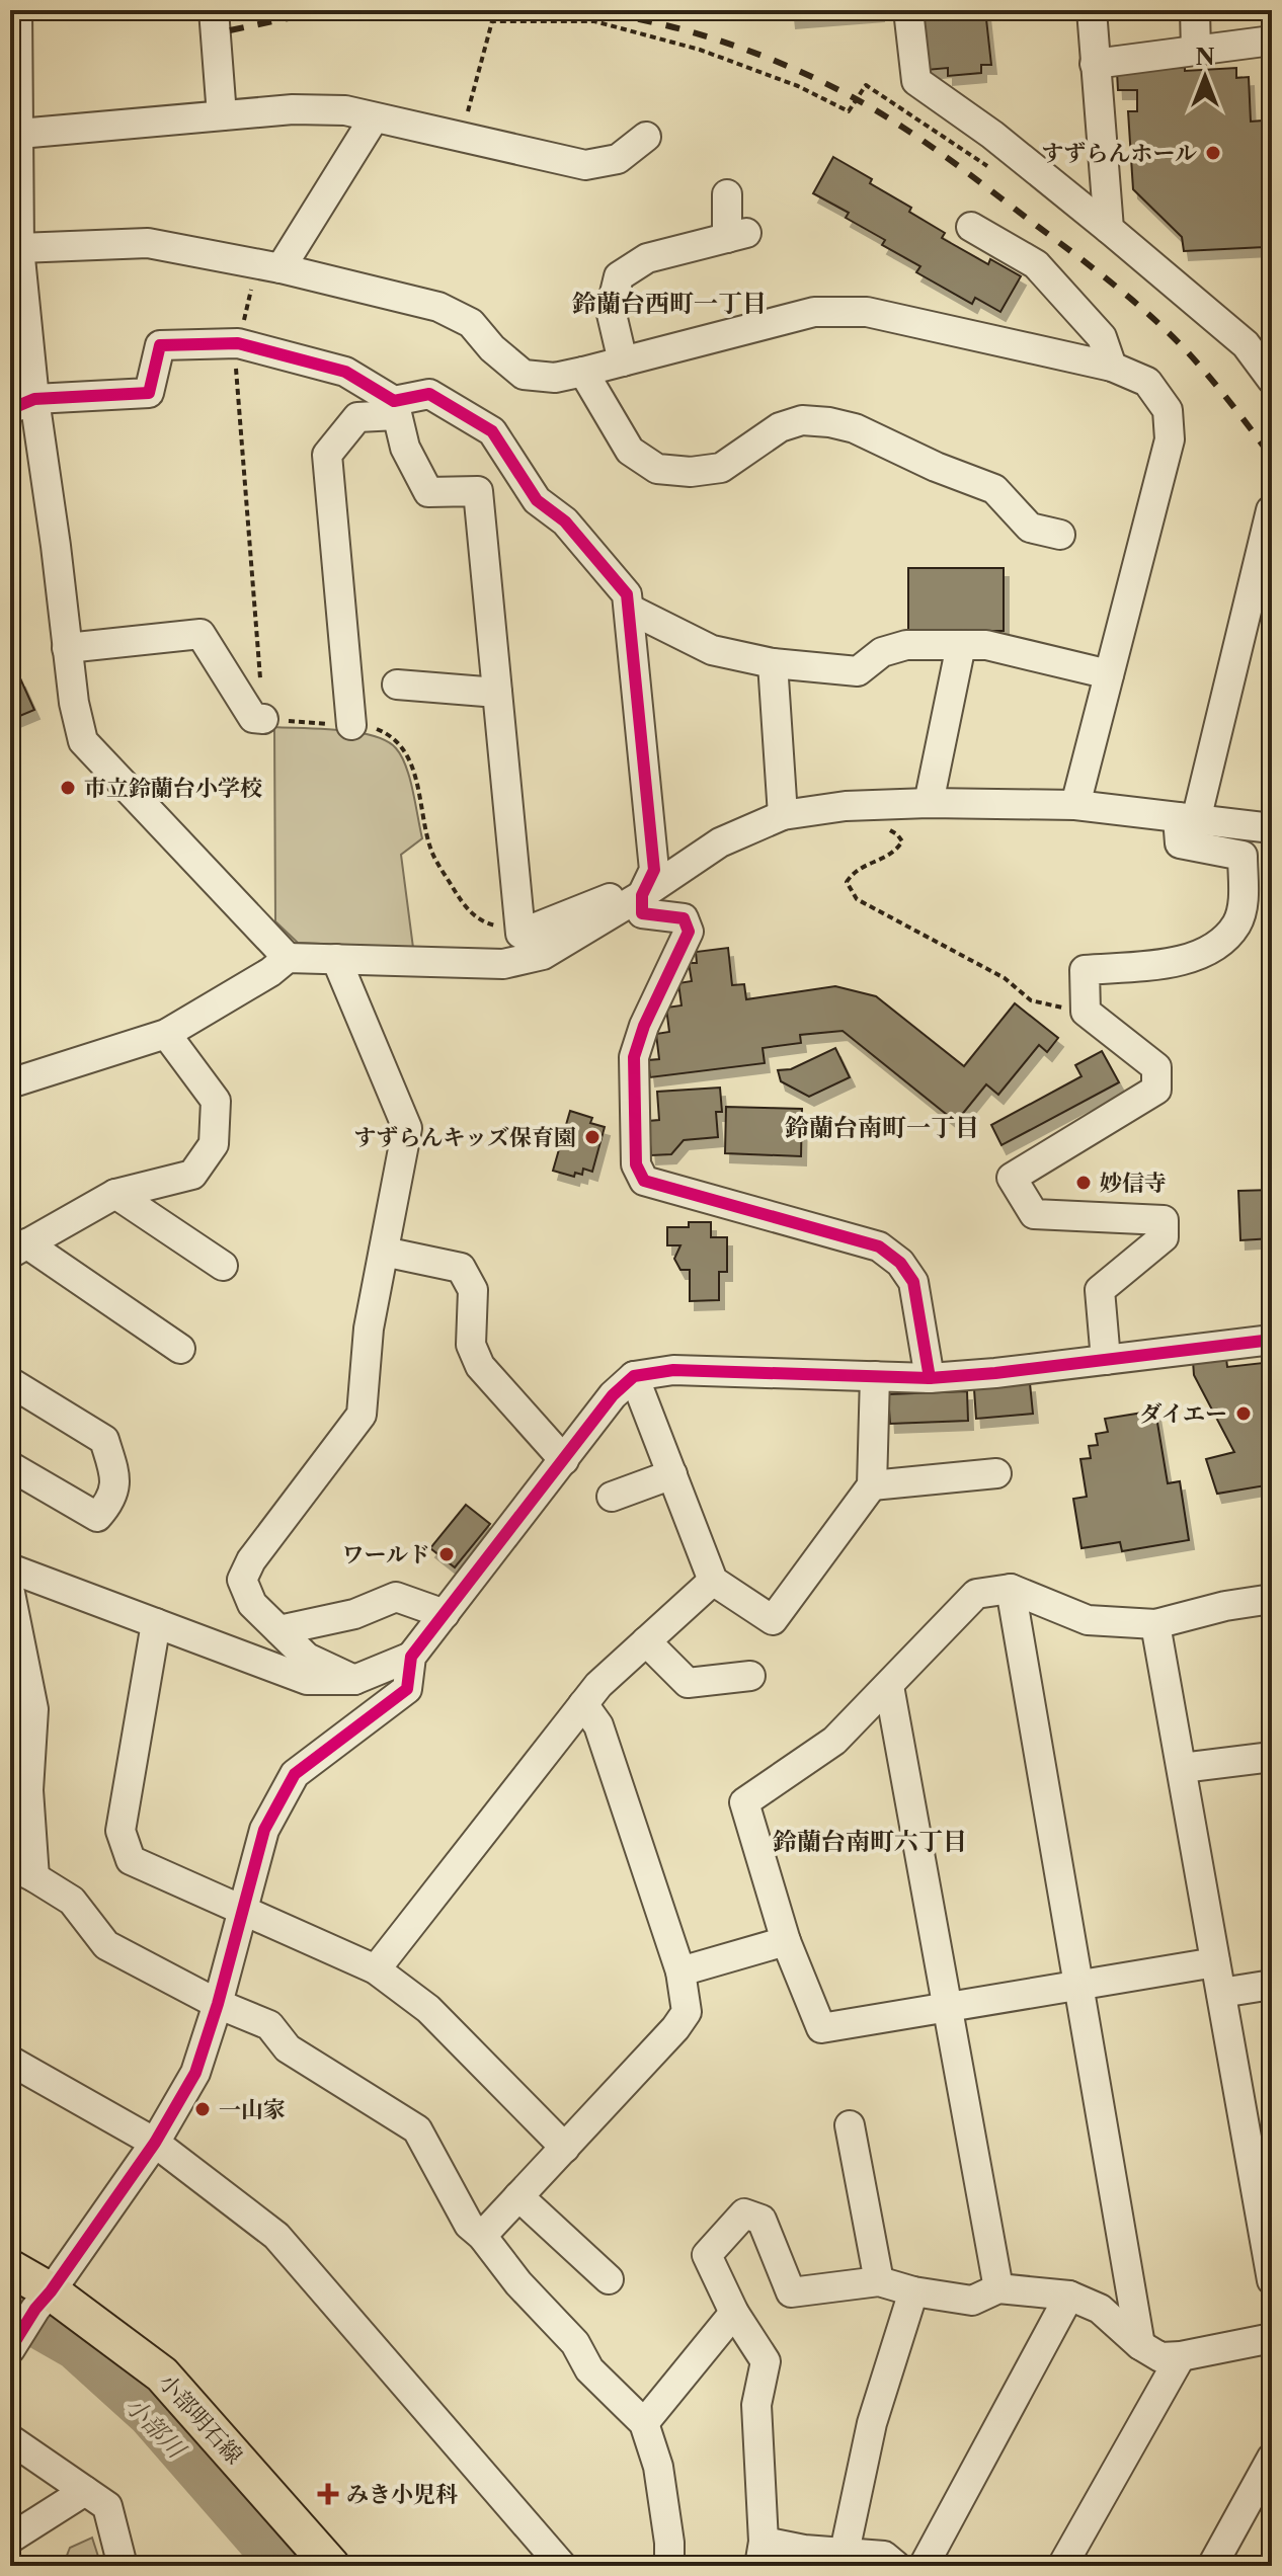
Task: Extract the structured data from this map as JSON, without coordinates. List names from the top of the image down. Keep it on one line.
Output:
{"streets":{"main road":["小部明石線"]},"districts":["鈴蘭台西町一丁目","鈴蘭台南町一丁目","鈴蘭台南町六丁目"],"water":["小部川"],"places":{"other":["すずらんホール","市立鈴蘭台小学校","すずらんキッズ保育園","妙信寺","ダイエー","ワールド","一山家"],"health":["みき小児科"]},"north":"top"}
